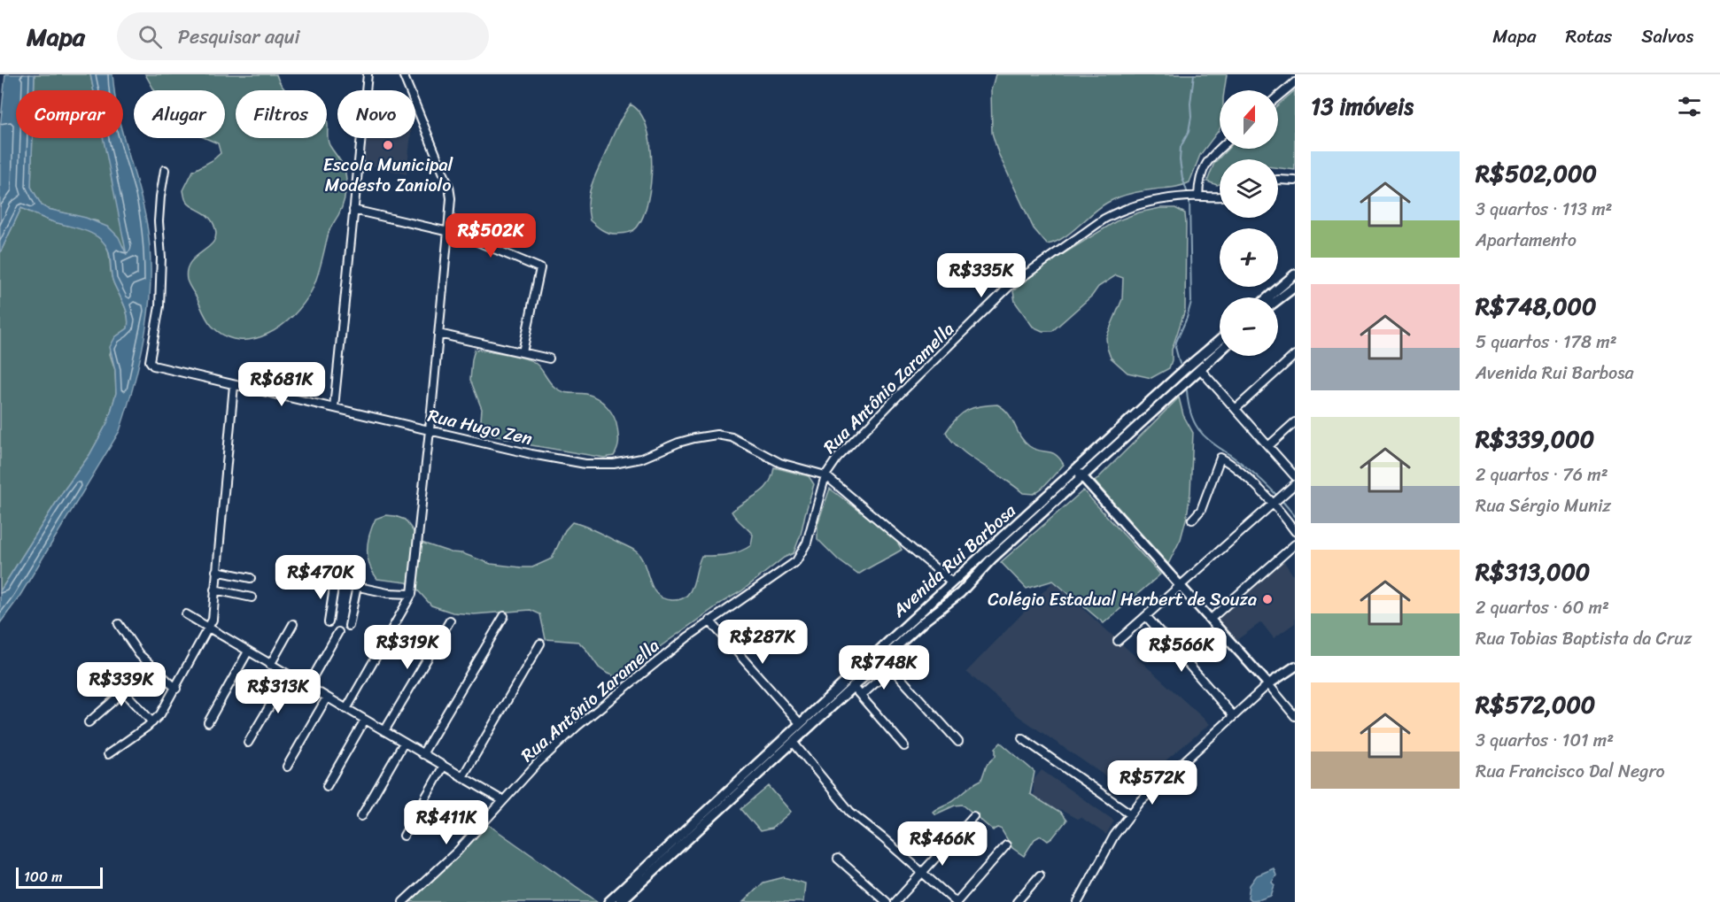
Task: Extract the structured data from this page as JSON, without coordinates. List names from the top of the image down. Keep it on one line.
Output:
{"streets":{"main road":["Avenida Rui Barbosa"],"street":["Rua Antônio Zaramella","Rua Hugo Zen"]},"crossings":[["Rua Antônio Zaramella","Rua Hugo Zen"],["Rua Hugo Zen","Avenida Rui Barbosa"]],"places":["Escola Municipal Modesto Zaniolo","Colégio Estadual Herbert de Souza"],"scale_bar":"100 m","north":"top","page":{"header":"Mapa","search":"Pesquisar aqui","nav":["Mapa","Rotas","Salvos"],"heading":"13 imóveis","map_buttons":["+","−"],"chip":["Comprar","Alugar","Filtros","Novo"],"list":[{"name":"R$502,000","note":"3 quartos · 113 m² · Apartamento"},{"name":"R$748,000","note":"5 quartos · 178 m² · Avenida Rui Barbosa"},{"name":"R$339,000","note":"2 quartos · 76 m² · Rua Sérgio Muniz"},{"name":"R$313,000","note":"2 quartos · 60 m² · Rua Tobias Baptista da Cruz"},{"name":"R$572,000","note":"3 quartos · 101 m² · Rua Francisco Dal Negro"}],"price":["R$502K","R$335K","R$681K","R$470K","R$287K","R$319K","R$566K","R$748K","R$339K","R$313K","R$572K","R$411K","R$466K"],"scale":"100 m"}}
